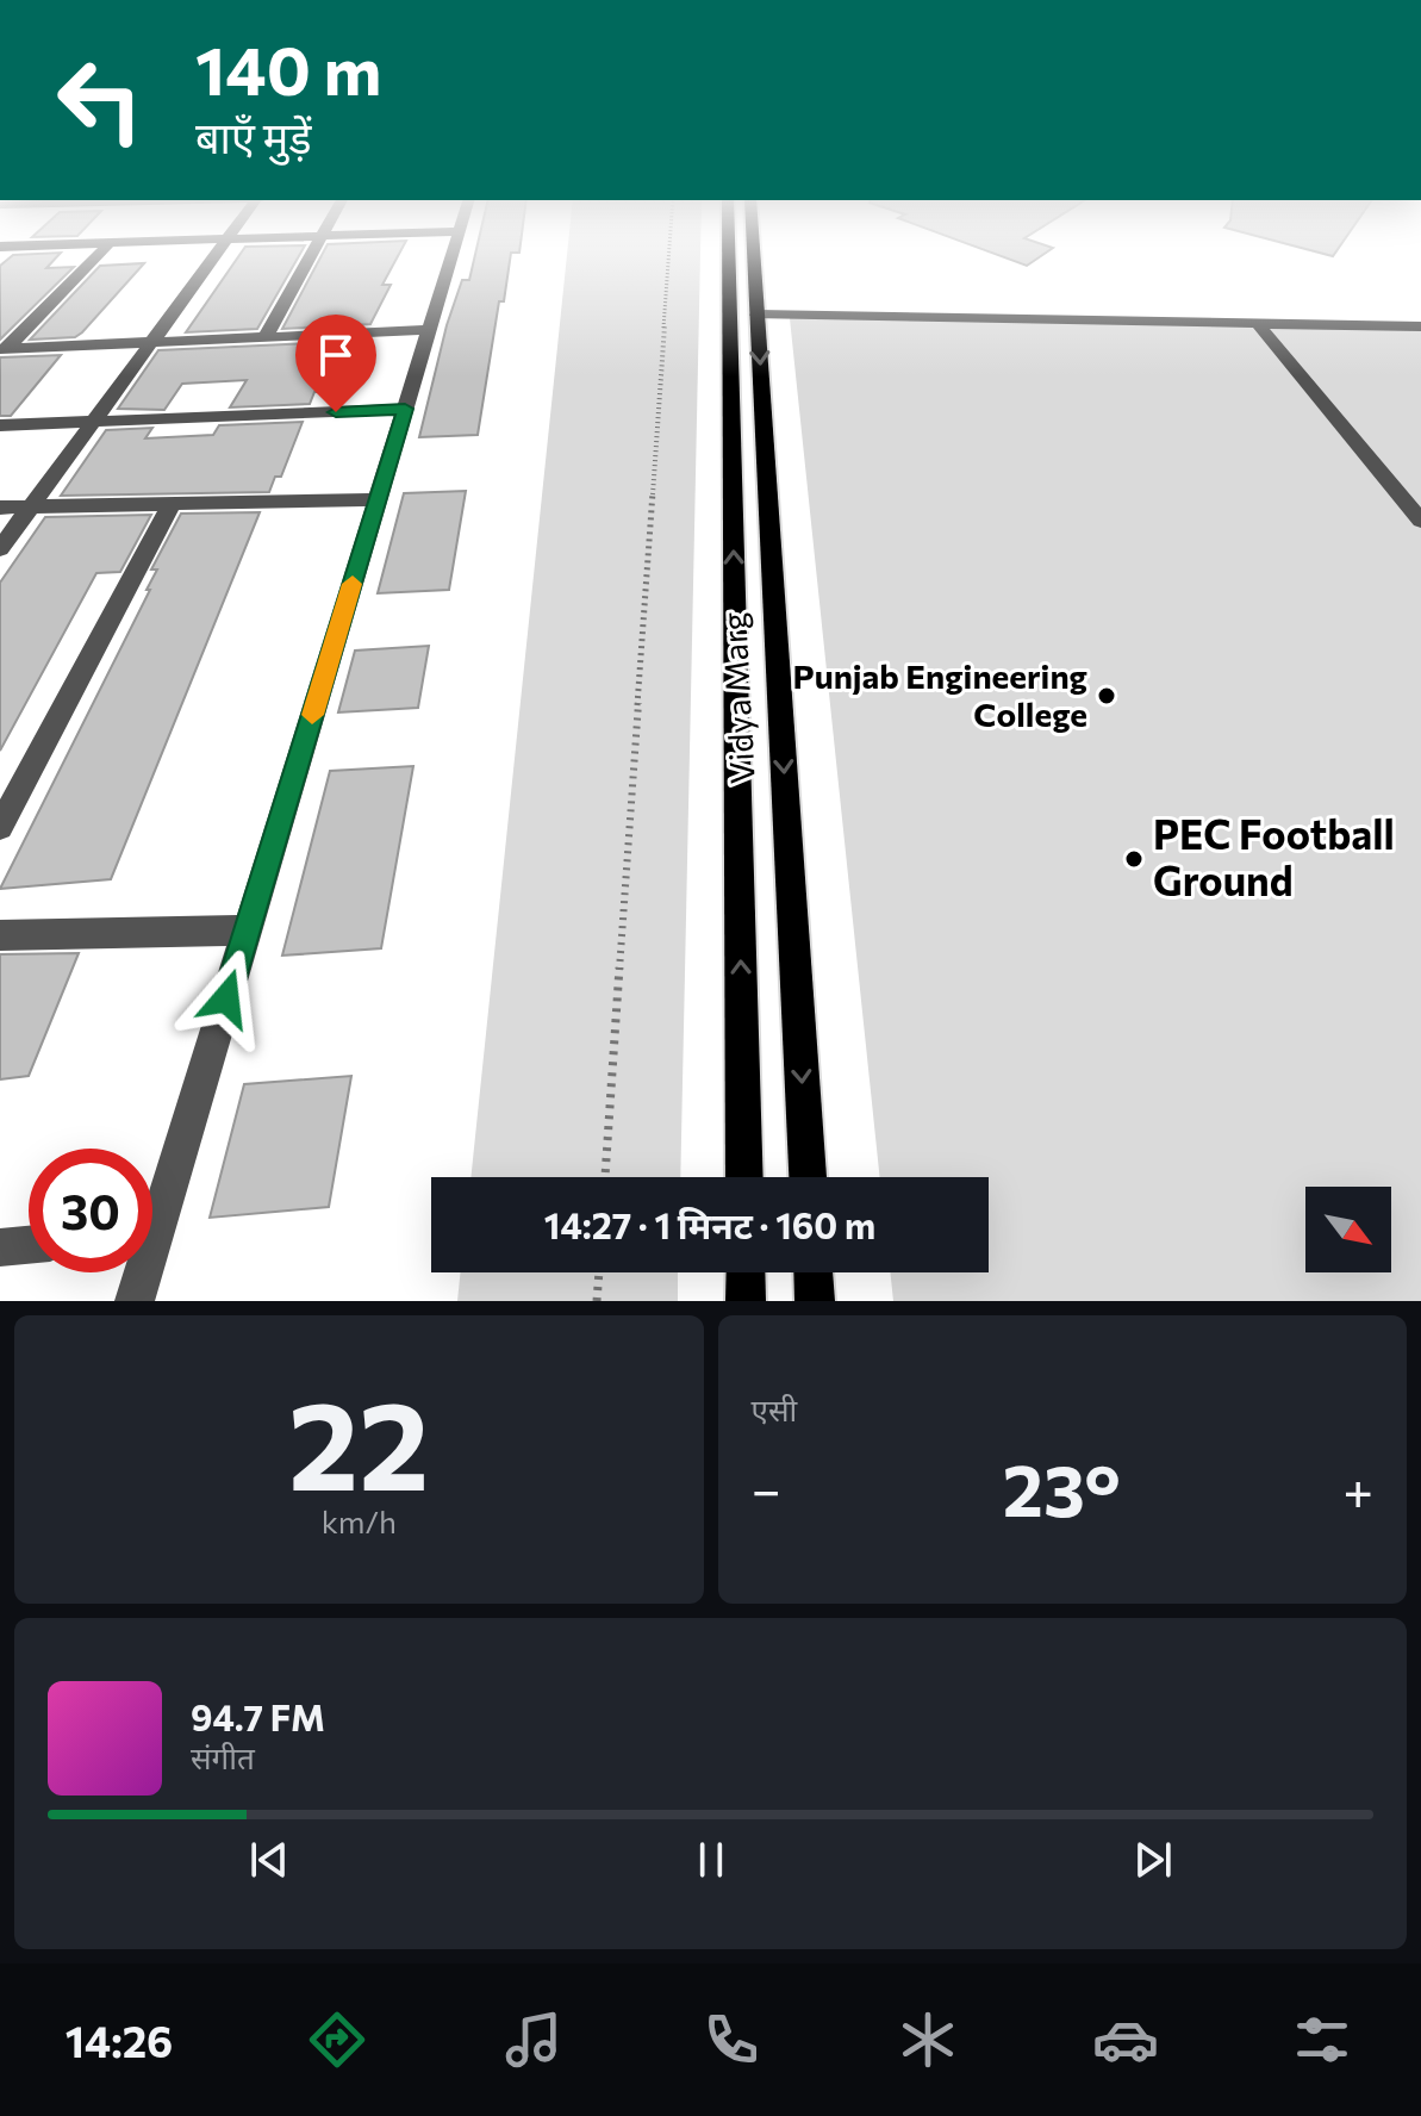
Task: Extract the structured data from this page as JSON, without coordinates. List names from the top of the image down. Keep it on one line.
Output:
{"streets":{"main road":["Vidya Marg"]},"places":["Punjab Engineering College","PEC Football Ground"],"north":"bottom right","page":{"turn":["140 m","बाएँ मुड़ें"],"limit":"30","trip":"14:27 · 1 मिनट · 160 m","tile":[["22","km/h"],"एसी"],"heat":["−","23°","+"],"song":["94.7 FM","संगीत"],"tabs":"14:26"}}
